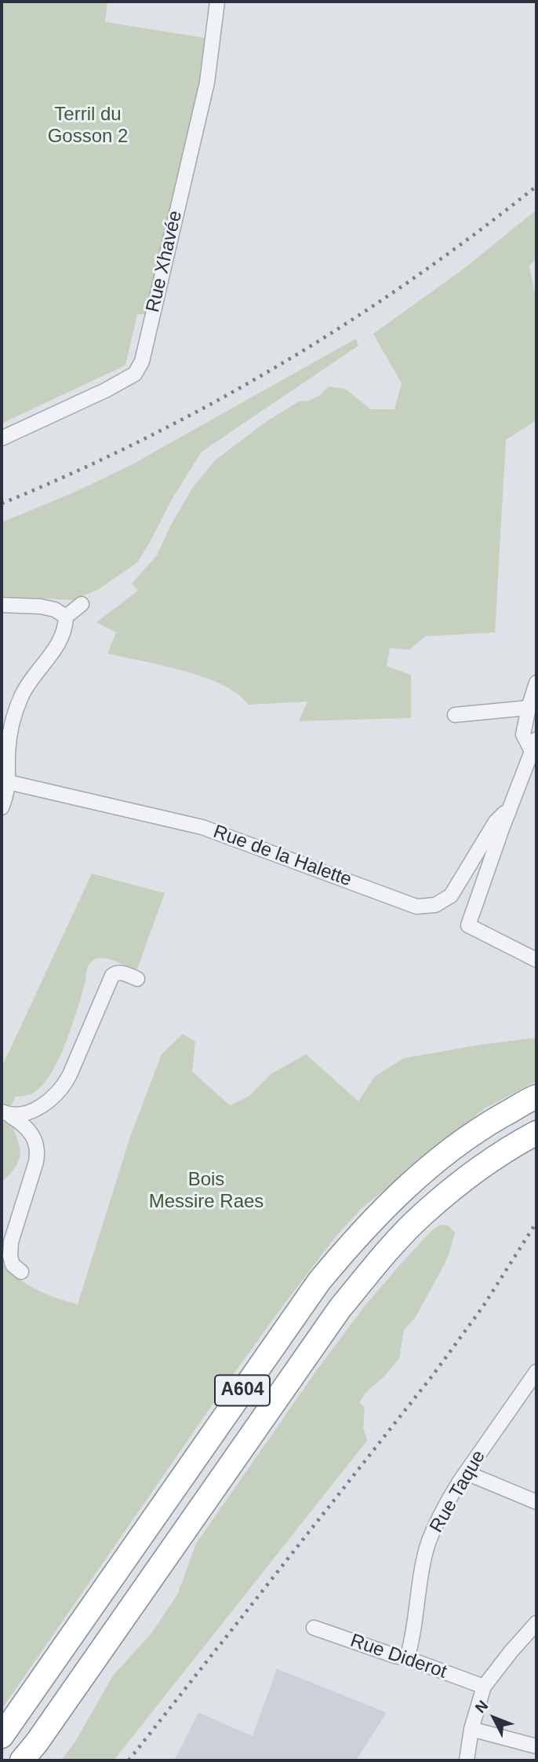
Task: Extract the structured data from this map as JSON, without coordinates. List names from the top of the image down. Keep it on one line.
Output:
{"streets":{"highway":["A604"],"street":["Rue Xhavée","Rue de la Halette","Rue Taque","Rue Diderot"]},"crossings":[["Rue Taque","Rue Diderot"]],"parks":["Terril du Gosson 2","Bois Messire Raes"],"north":"top left"}
